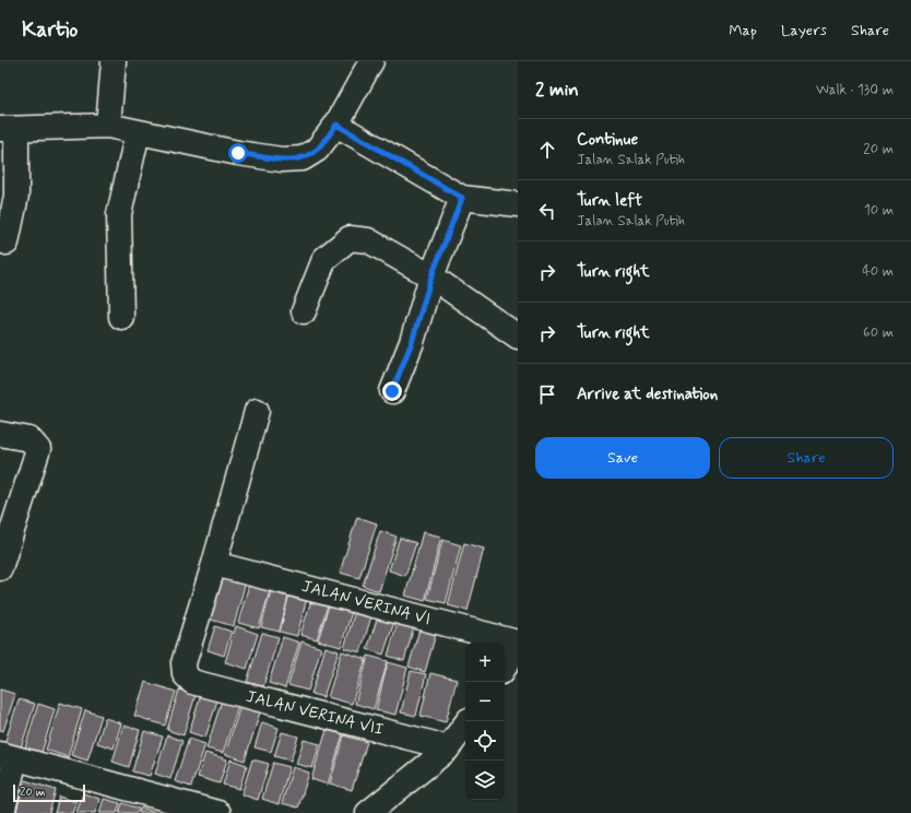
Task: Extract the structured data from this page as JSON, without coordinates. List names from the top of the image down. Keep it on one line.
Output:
{"streets":{"street":["JALAN VERINA VI","JALAN VERINA VII"]},"crossings":[["JALAN VERINA VI","JALAN VERINA VII"]],"scale_bar":"20 m","page":{"header":"Kartio","nav":["Map","Layers","Share"],"heading":["2 min","Walk · 130 m"],"list":[["Continue","Jalan Salak Putih","20 m"],["Turn left","Jalan Salak Putih","10 m"],["Turn right","40 m"],["Turn right","60 m"],"Arrive at destination"],"buttons":["Save","Share"],"map_buttons":["+","−"],"scale":"20 m"}}
